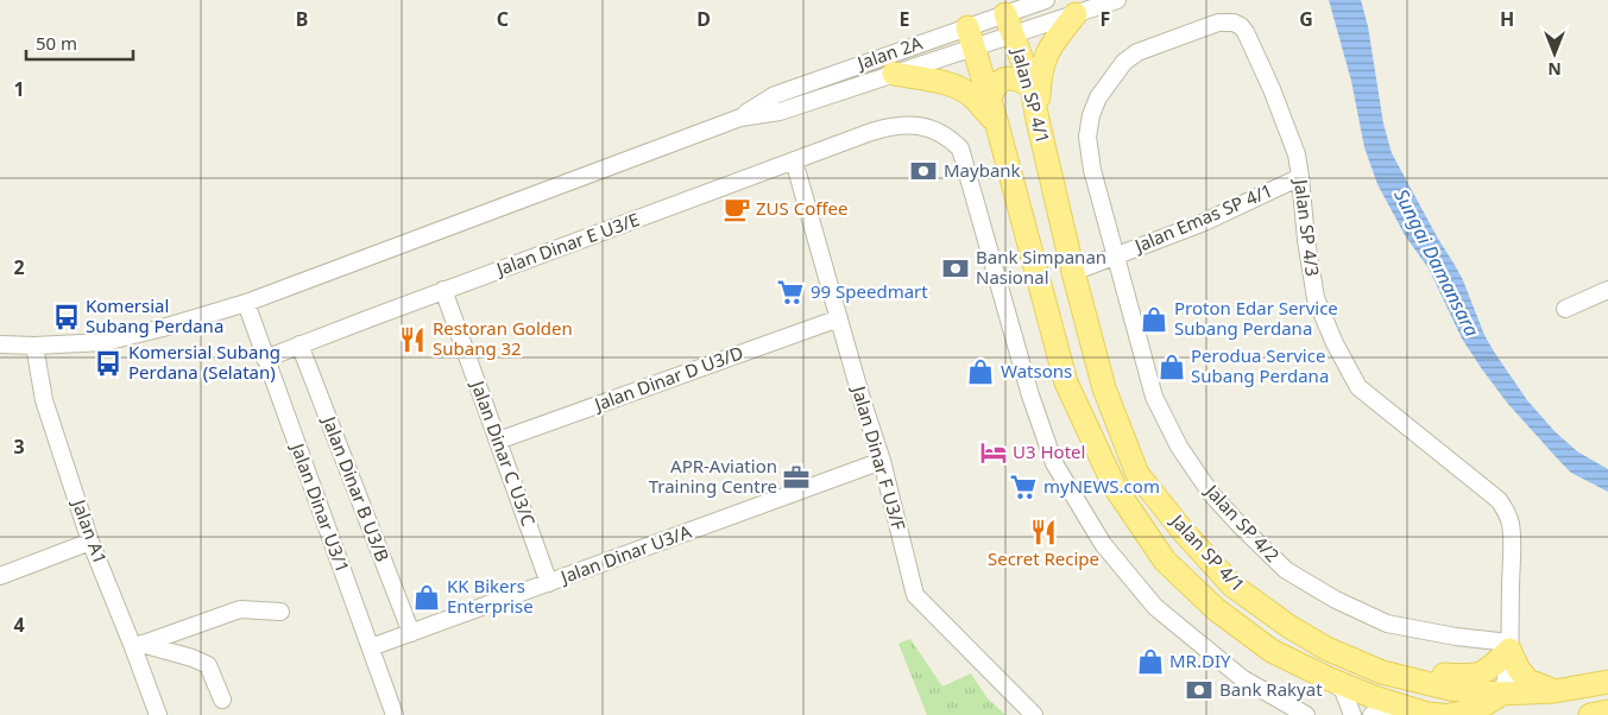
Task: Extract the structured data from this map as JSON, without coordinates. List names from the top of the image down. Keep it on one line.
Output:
{"streets":{"main road":["Jalan SP 4/1"],"street":["Jalan 2A","Jalan Emas SP 4/1","Jalan SP 4/3","Jalan Dinar E U3/E","Jalan Dinar D U3/D","Jalan Dinar C U3/C","Jalan Dinar F U3/F","Jalan Dinar B U3/B","Jalan Dinar U3/1","Jalan SP 4/2","Jalan A1","Jalan Dinar U3/A"]},"crossings":[["Jalan 2A","Jalan SP 4/1"],["Jalan SP 4/1","Jalan Emas SP 4/1"],["Jalan SP 4/1","Jalan SP 4/3"],["Jalan Emas SP 4/1","Jalan SP 4/3"],["Jalan Emas SP 4/1","Jalan SP 4/2"],["Jalan SP 4/3","Jalan SP 4/2"],["Jalan Dinar E U3/E","Jalan Dinar C U3/C"],["Jalan Dinar E U3/E","Jalan Dinar F U3/F"],["Jalan Dinar E U3/E","Jalan Dinar B U3/B"],["Jalan Dinar E U3/E","Jalan Dinar U3/1"],["Jalan Dinar D U3/D","Jalan Dinar C U3/C"],["Jalan Dinar D U3/D","Jalan Dinar F U3/F"],["Jalan Dinar C U3/C","Jalan Dinar U3/A"],["Jalan Dinar F U3/F","Jalan Dinar U3/A"],["Jalan Dinar B U3/B","Jalan Dinar U3/A"],["Jalan Dinar U3/1","Jalan Dinar U3/A"]],"water":["Sungai Damansara"],"places":{"bank":["Maybank","Bank Simpanan Nasional","Bank Rakyat"],"cafe":["ZUS Coffee"],"supermarket":["99 Speedmart","myNEWS.com"],"bus stop":["Komersial Subang Perdana","Komersial Subang Perdana (Selatan)"],"shop":["Proton Edar Service Subang Perdana","Perodua Service Subang Perdana","Watsons","KK Bikers Enterprise","MR.DIY"],"restaurant":["Restoran Golden Subang 32","Secret Recipe"],"hotel":["U3 Hotel"],"office":["APR-Aviation Training Centre"]},"scale_bar":"50 m","north":"bottom","grid":{"columns":["B","C","D","E","F","G","H"],"rows":["1","2","3","4"]}}
